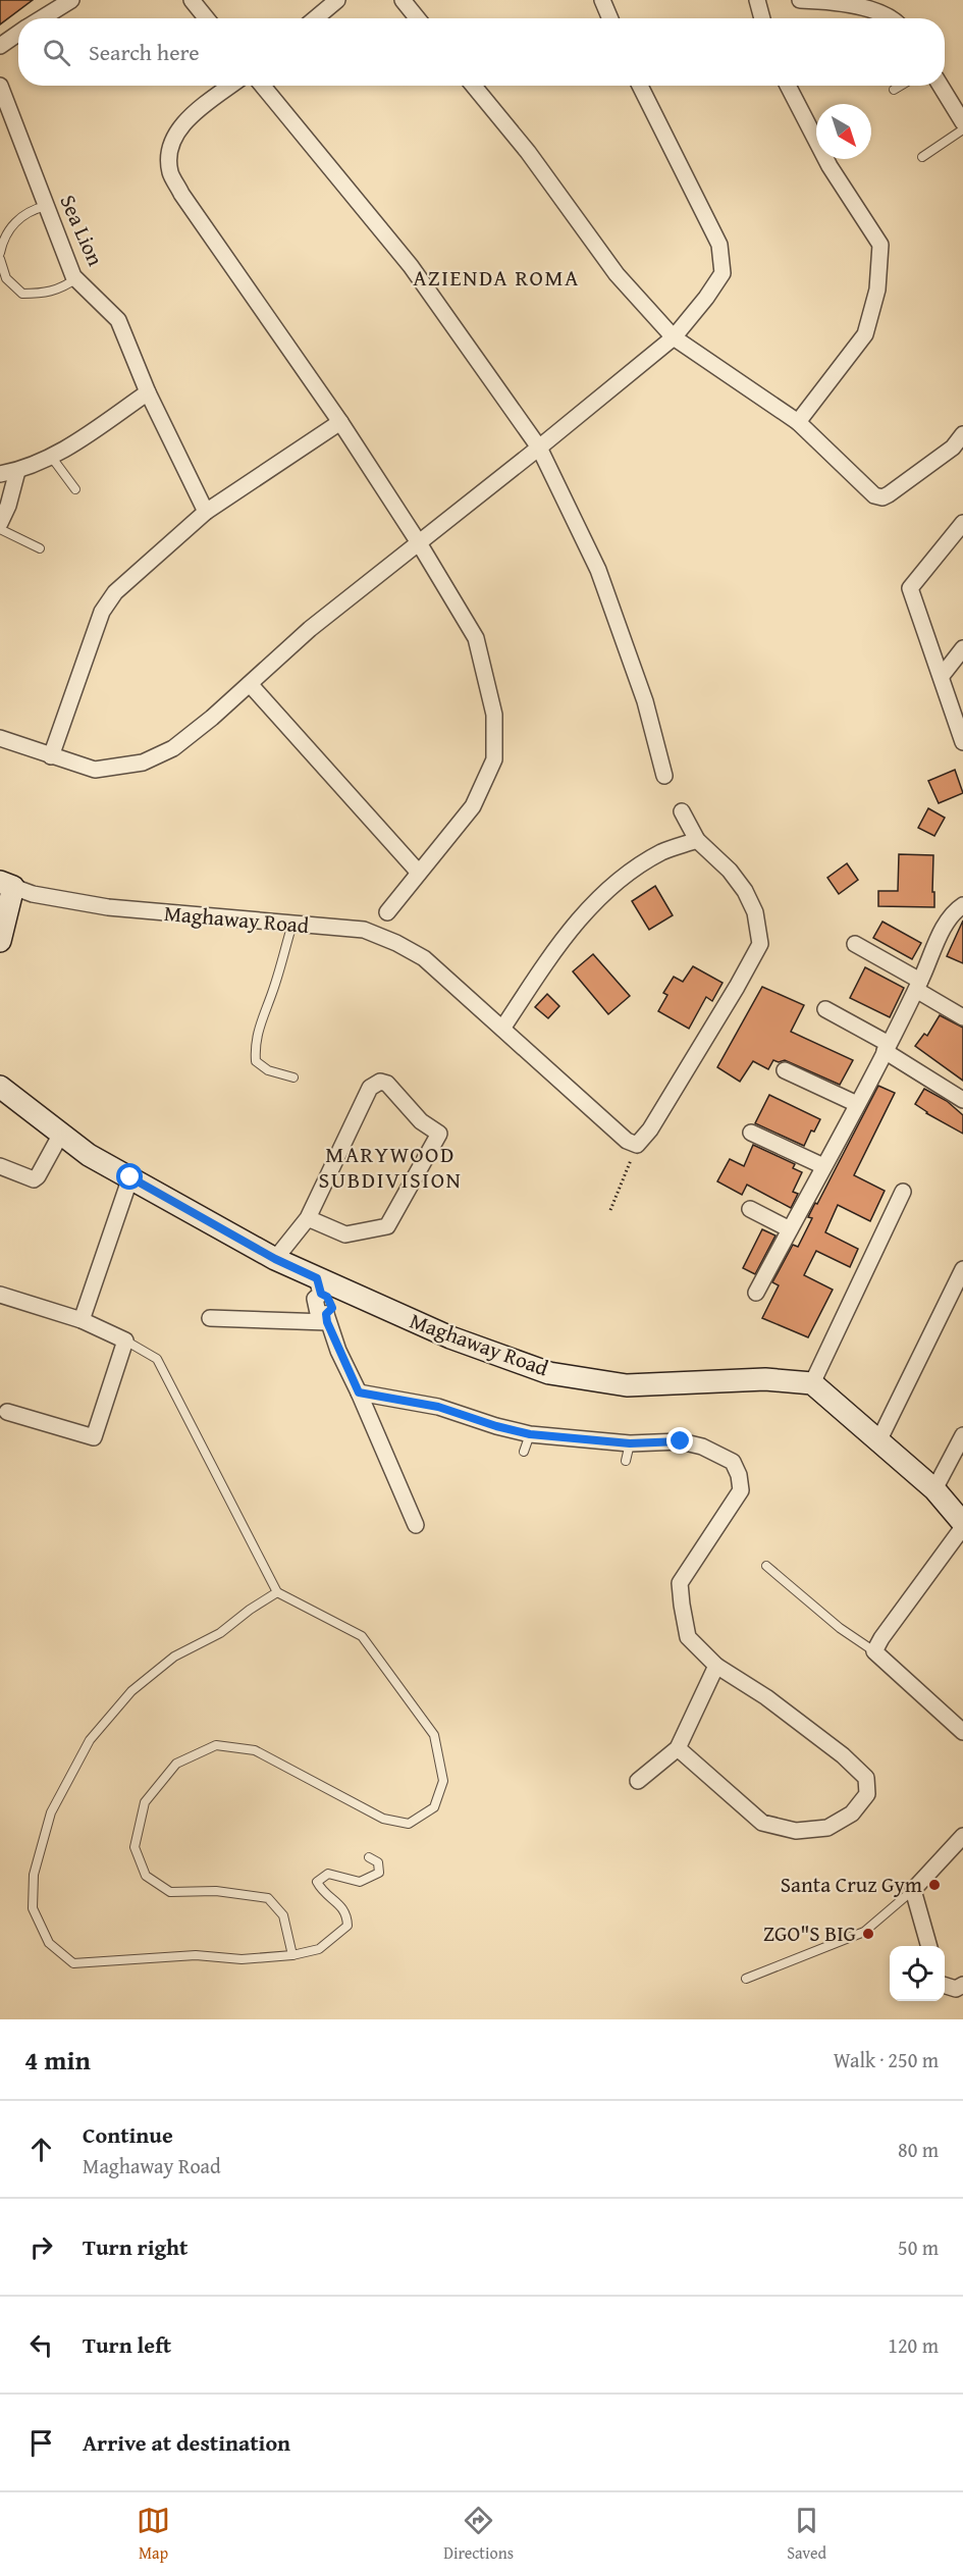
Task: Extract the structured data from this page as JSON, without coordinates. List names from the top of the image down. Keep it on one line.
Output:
{"streets":{"street":["Sea Lion","Maghaway Road"]},"districts":["AZIENDA ROMA","MARYWOOD SUBDIVISION"],"places":["Santa Cruz Gym","ZGO\"S BIG"],"north":"bottom right","page":{"search":"Search here","heading":["4 min","Walk · 250 m"],"list":[["Continue","Maghaway Road","80 m"],["Turn right","50 m"],["Turn left","120 m"],"Arrive at destination"],"nav":["Map","Directions","Saved"]}}
